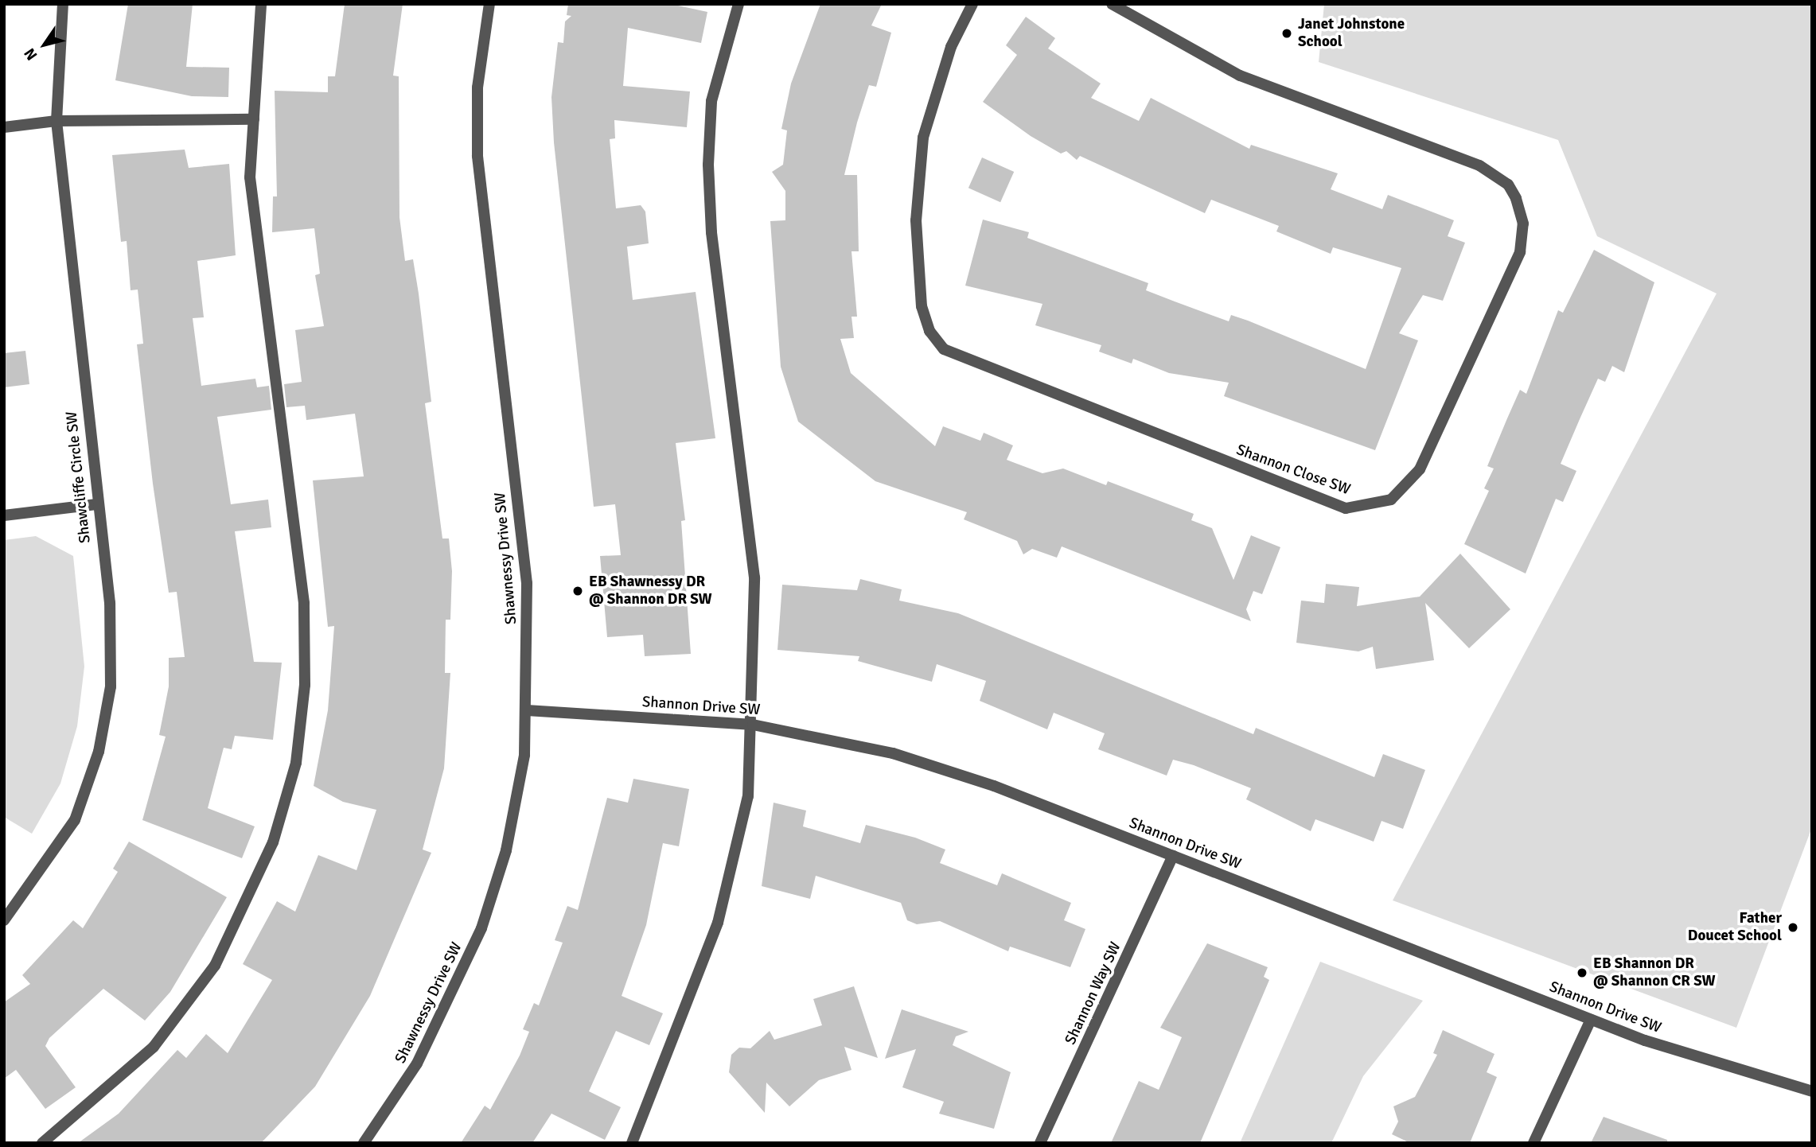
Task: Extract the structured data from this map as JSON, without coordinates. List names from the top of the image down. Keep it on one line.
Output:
{"streets":{"street":["Shannon Close SW","Shawcliffe Circle SW","Shawnessy Drive SW","Shannon Drive SW","Shannon Way SW"]},"crossings":[["Shawnessy Drive SW","Shannon Drive SW"],["Shannon Drive SW","Shannon Way SW"]],"places":["Janet Johnstone School","EB Shawnessy DR @ Shannon DR SW","Father Doucet School","EB Shannon DR @ Shannon CR SW"],"north":"bottom left"}
